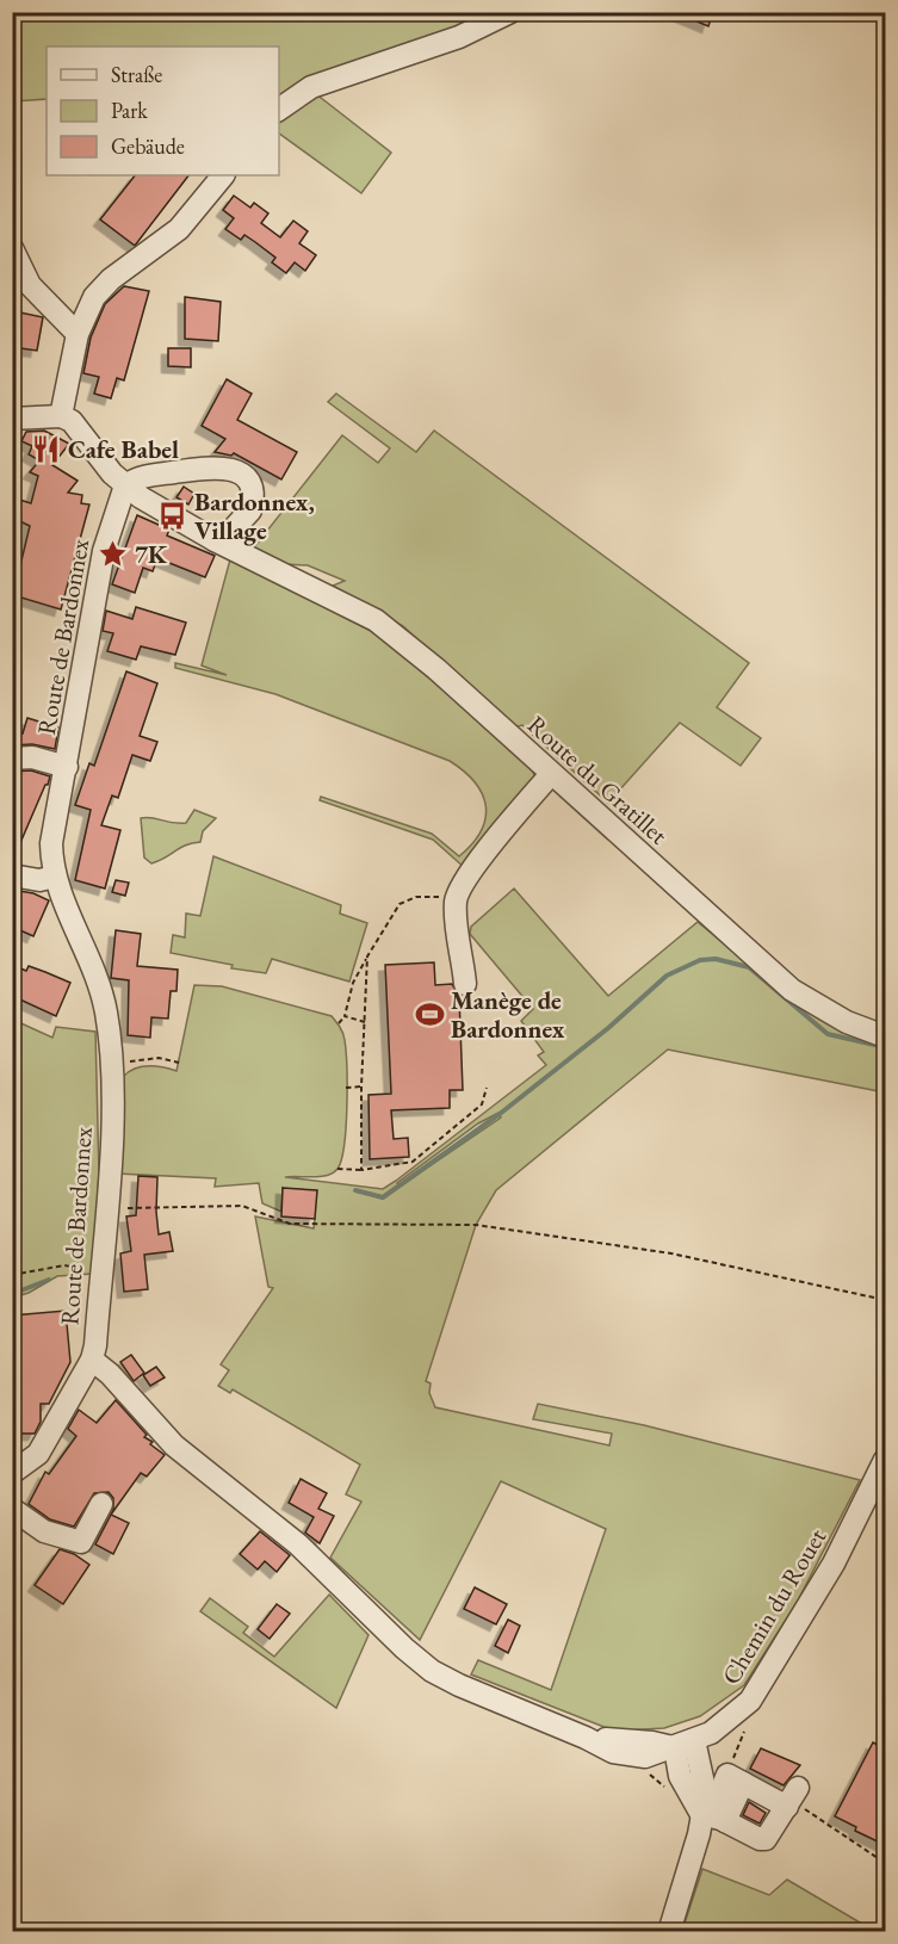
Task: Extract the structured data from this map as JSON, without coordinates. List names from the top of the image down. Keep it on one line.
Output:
{"streets":{"street":["Route de Bardonnex","Route du Gratillet","Chemin du Rouet"]},"crossings":[["Route de Bardonnex","Route du Gratillet"],["Route de Bardonnex","Chemin du Rouet"]],"places":{"restaurant":["Cafe Babel"],"bus stop":["Bardonnex, Village"],"place":["7K"],"sports":["Manège de Bardonnex"]},"legend":["Straße","Park","Gebäude"]}
